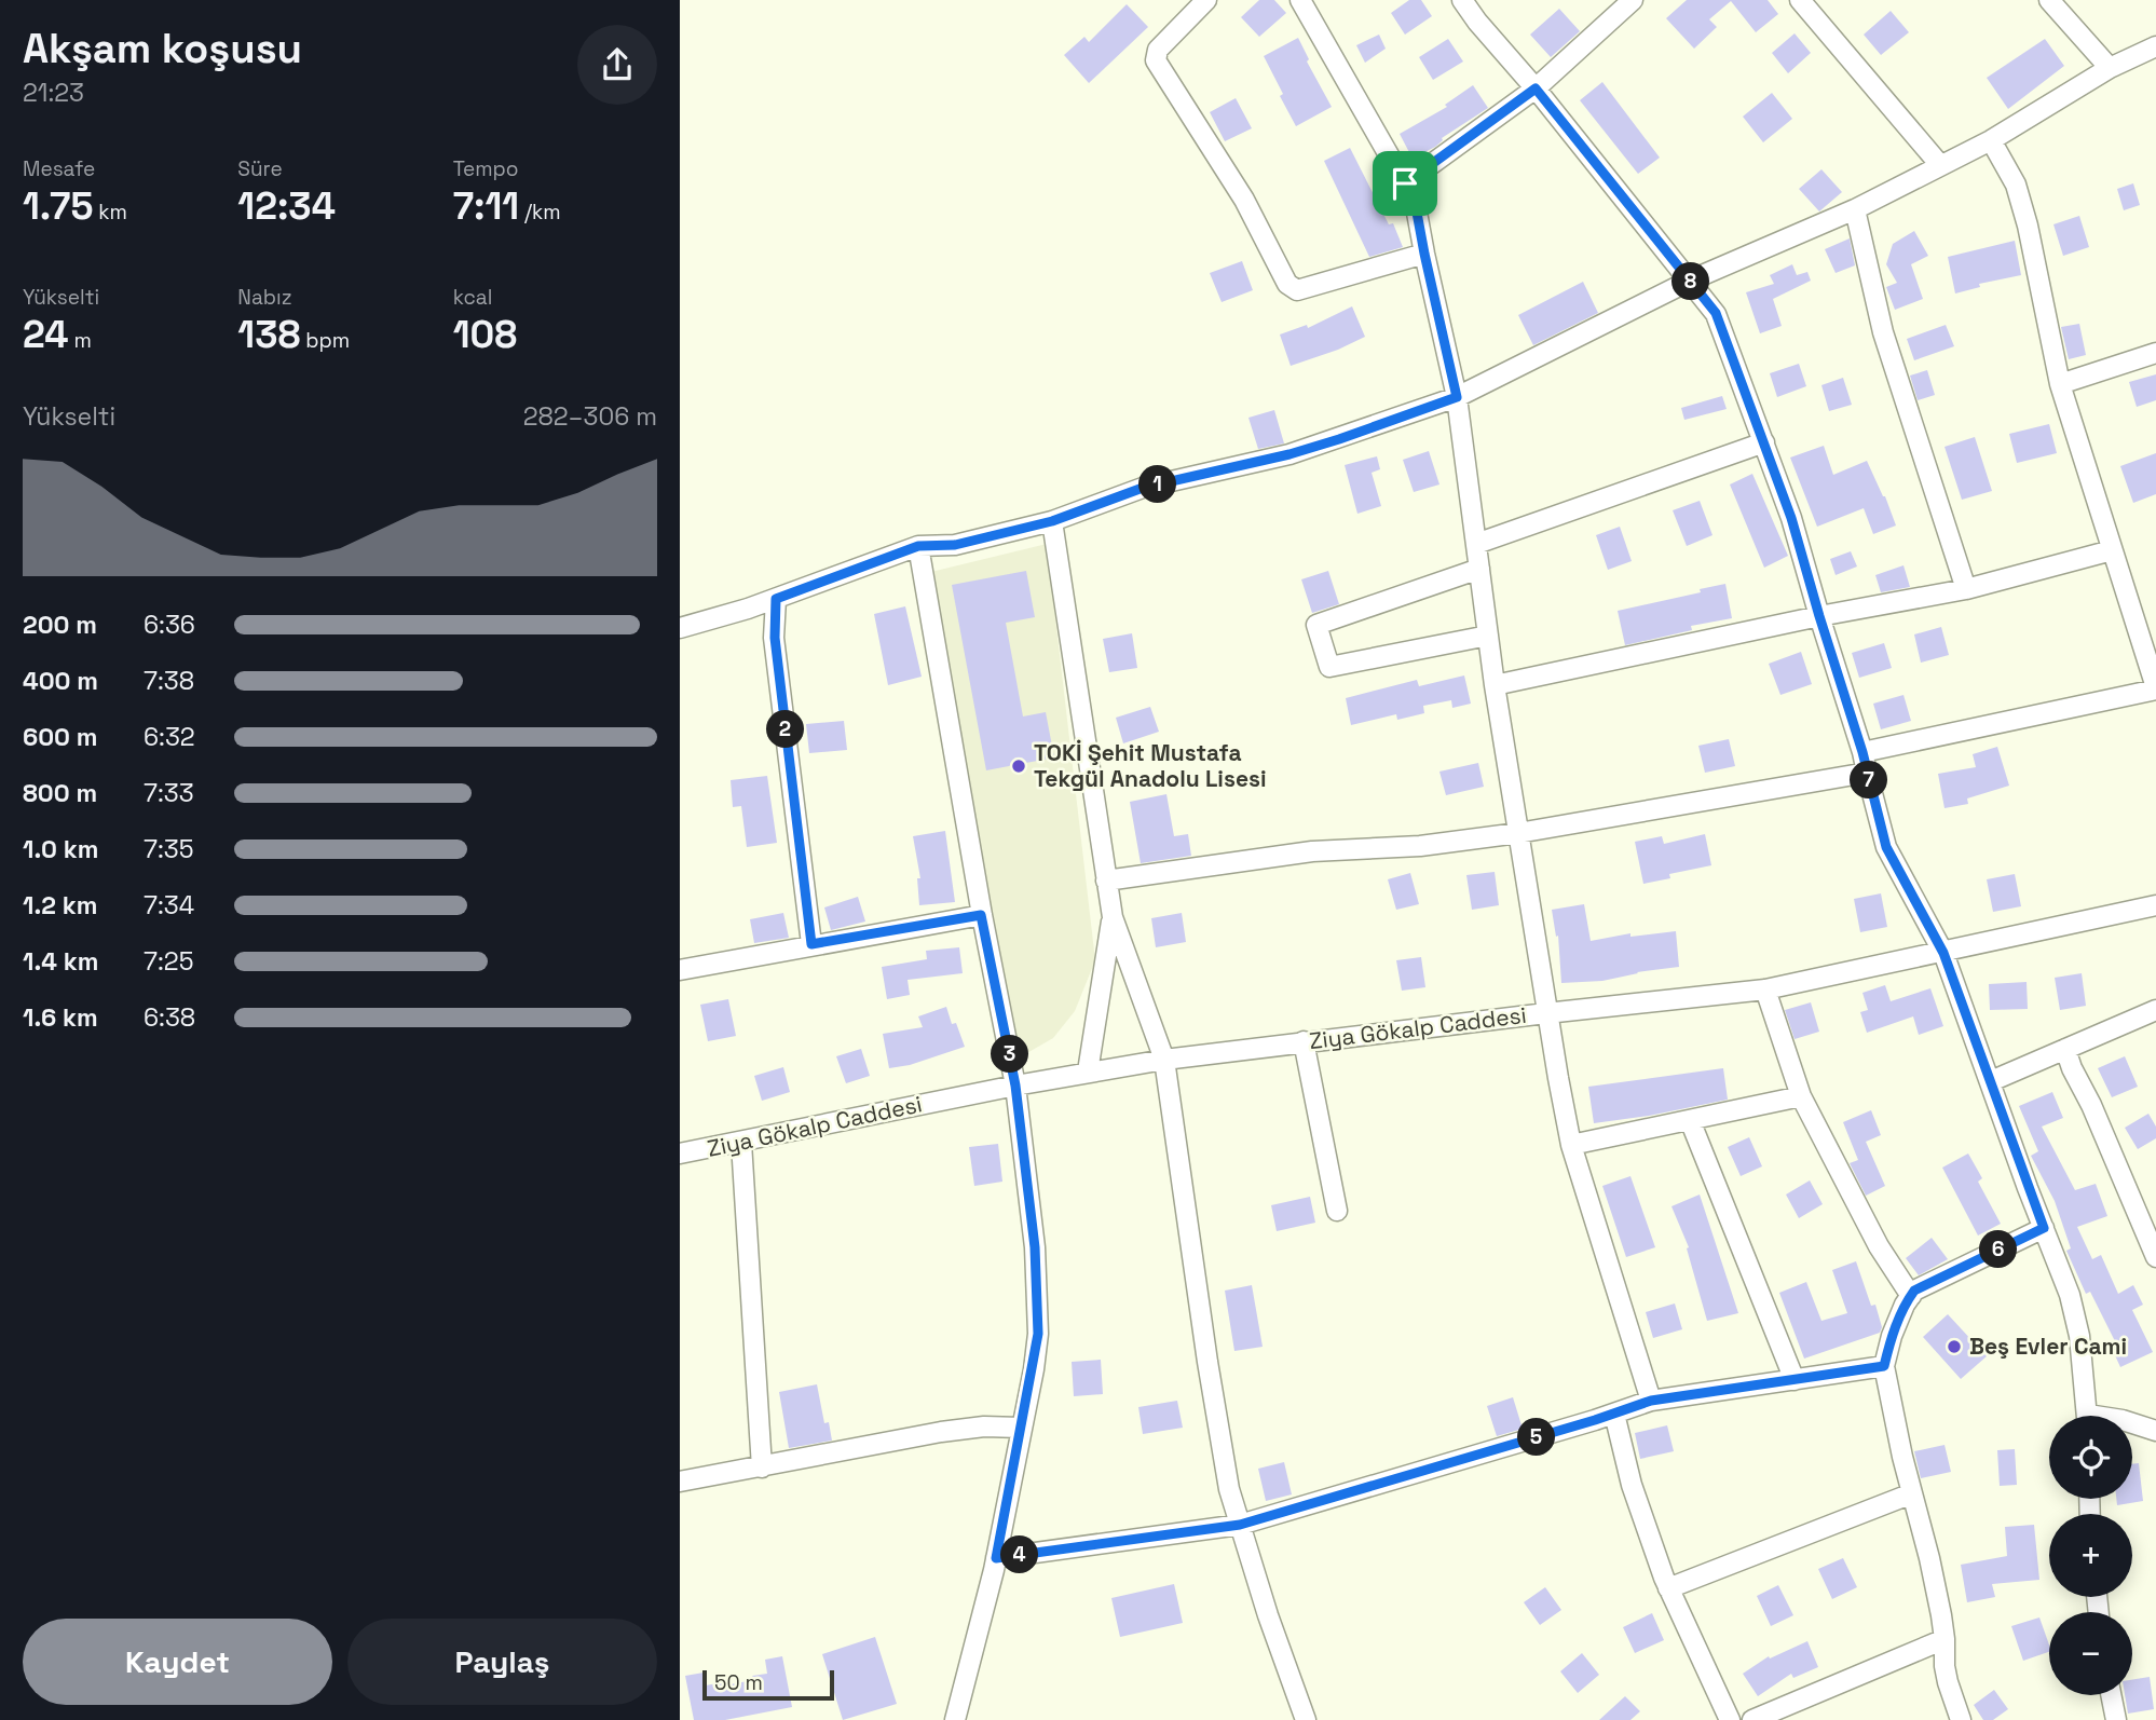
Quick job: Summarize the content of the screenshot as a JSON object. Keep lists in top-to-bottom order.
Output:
{
  "streets": {
    "street": ["Ziya Gökalp Caddesi"]
  },
  "places": ["TOKİ Şehit Mustafa Tekgül Anadolu Lisesi", "Beş Evler Cami"],
  "scale_bar": "50 m",
  "page": {
    "heading": ["Akşam koşusu", "21:23"],
    "stats": [
      ["Mesafe", "1.75 km"],
      ["Süre", "12:34"],
      ["Tempo", "7:11 /km"],
      ["Yükselti", "24 m"],
      ["Nabız", "138 bpm"],
      ["kcal", "108"]
    ],
    "pins": [
      "8",
      "1",
      "2",
      "7",
      "3",
      "6",
      "5",
      "4"
    ],
    "chart": ["Yükselti", "282–306 m"],
    "list": [
      {
        "name": "200 m",
        "note": "6:36"
      },
      {
        "name": "400 m",
        "note": "7:38"
      },
      {
        "name": "600 m",
        "note": "6:32"
      },
      {
        "name": "800 m",
        "note": "7:33"
      },
      {
        "name": "1.0 km",
        "note": "7:35"
      },
      {
        "name": "1.2 km",
        "note": "7:34"
      },
      {
        "name": "1.4 km",
        "note": "7:25"
      },
      {
        "name": "1.6 km",
        "note": "6:38"
      }
    ],
    "map_buttons": ["+", "−"],
    "buttons": ["Kaydet", "Paylaş"],
    "scale": "50 m"
  }
}
